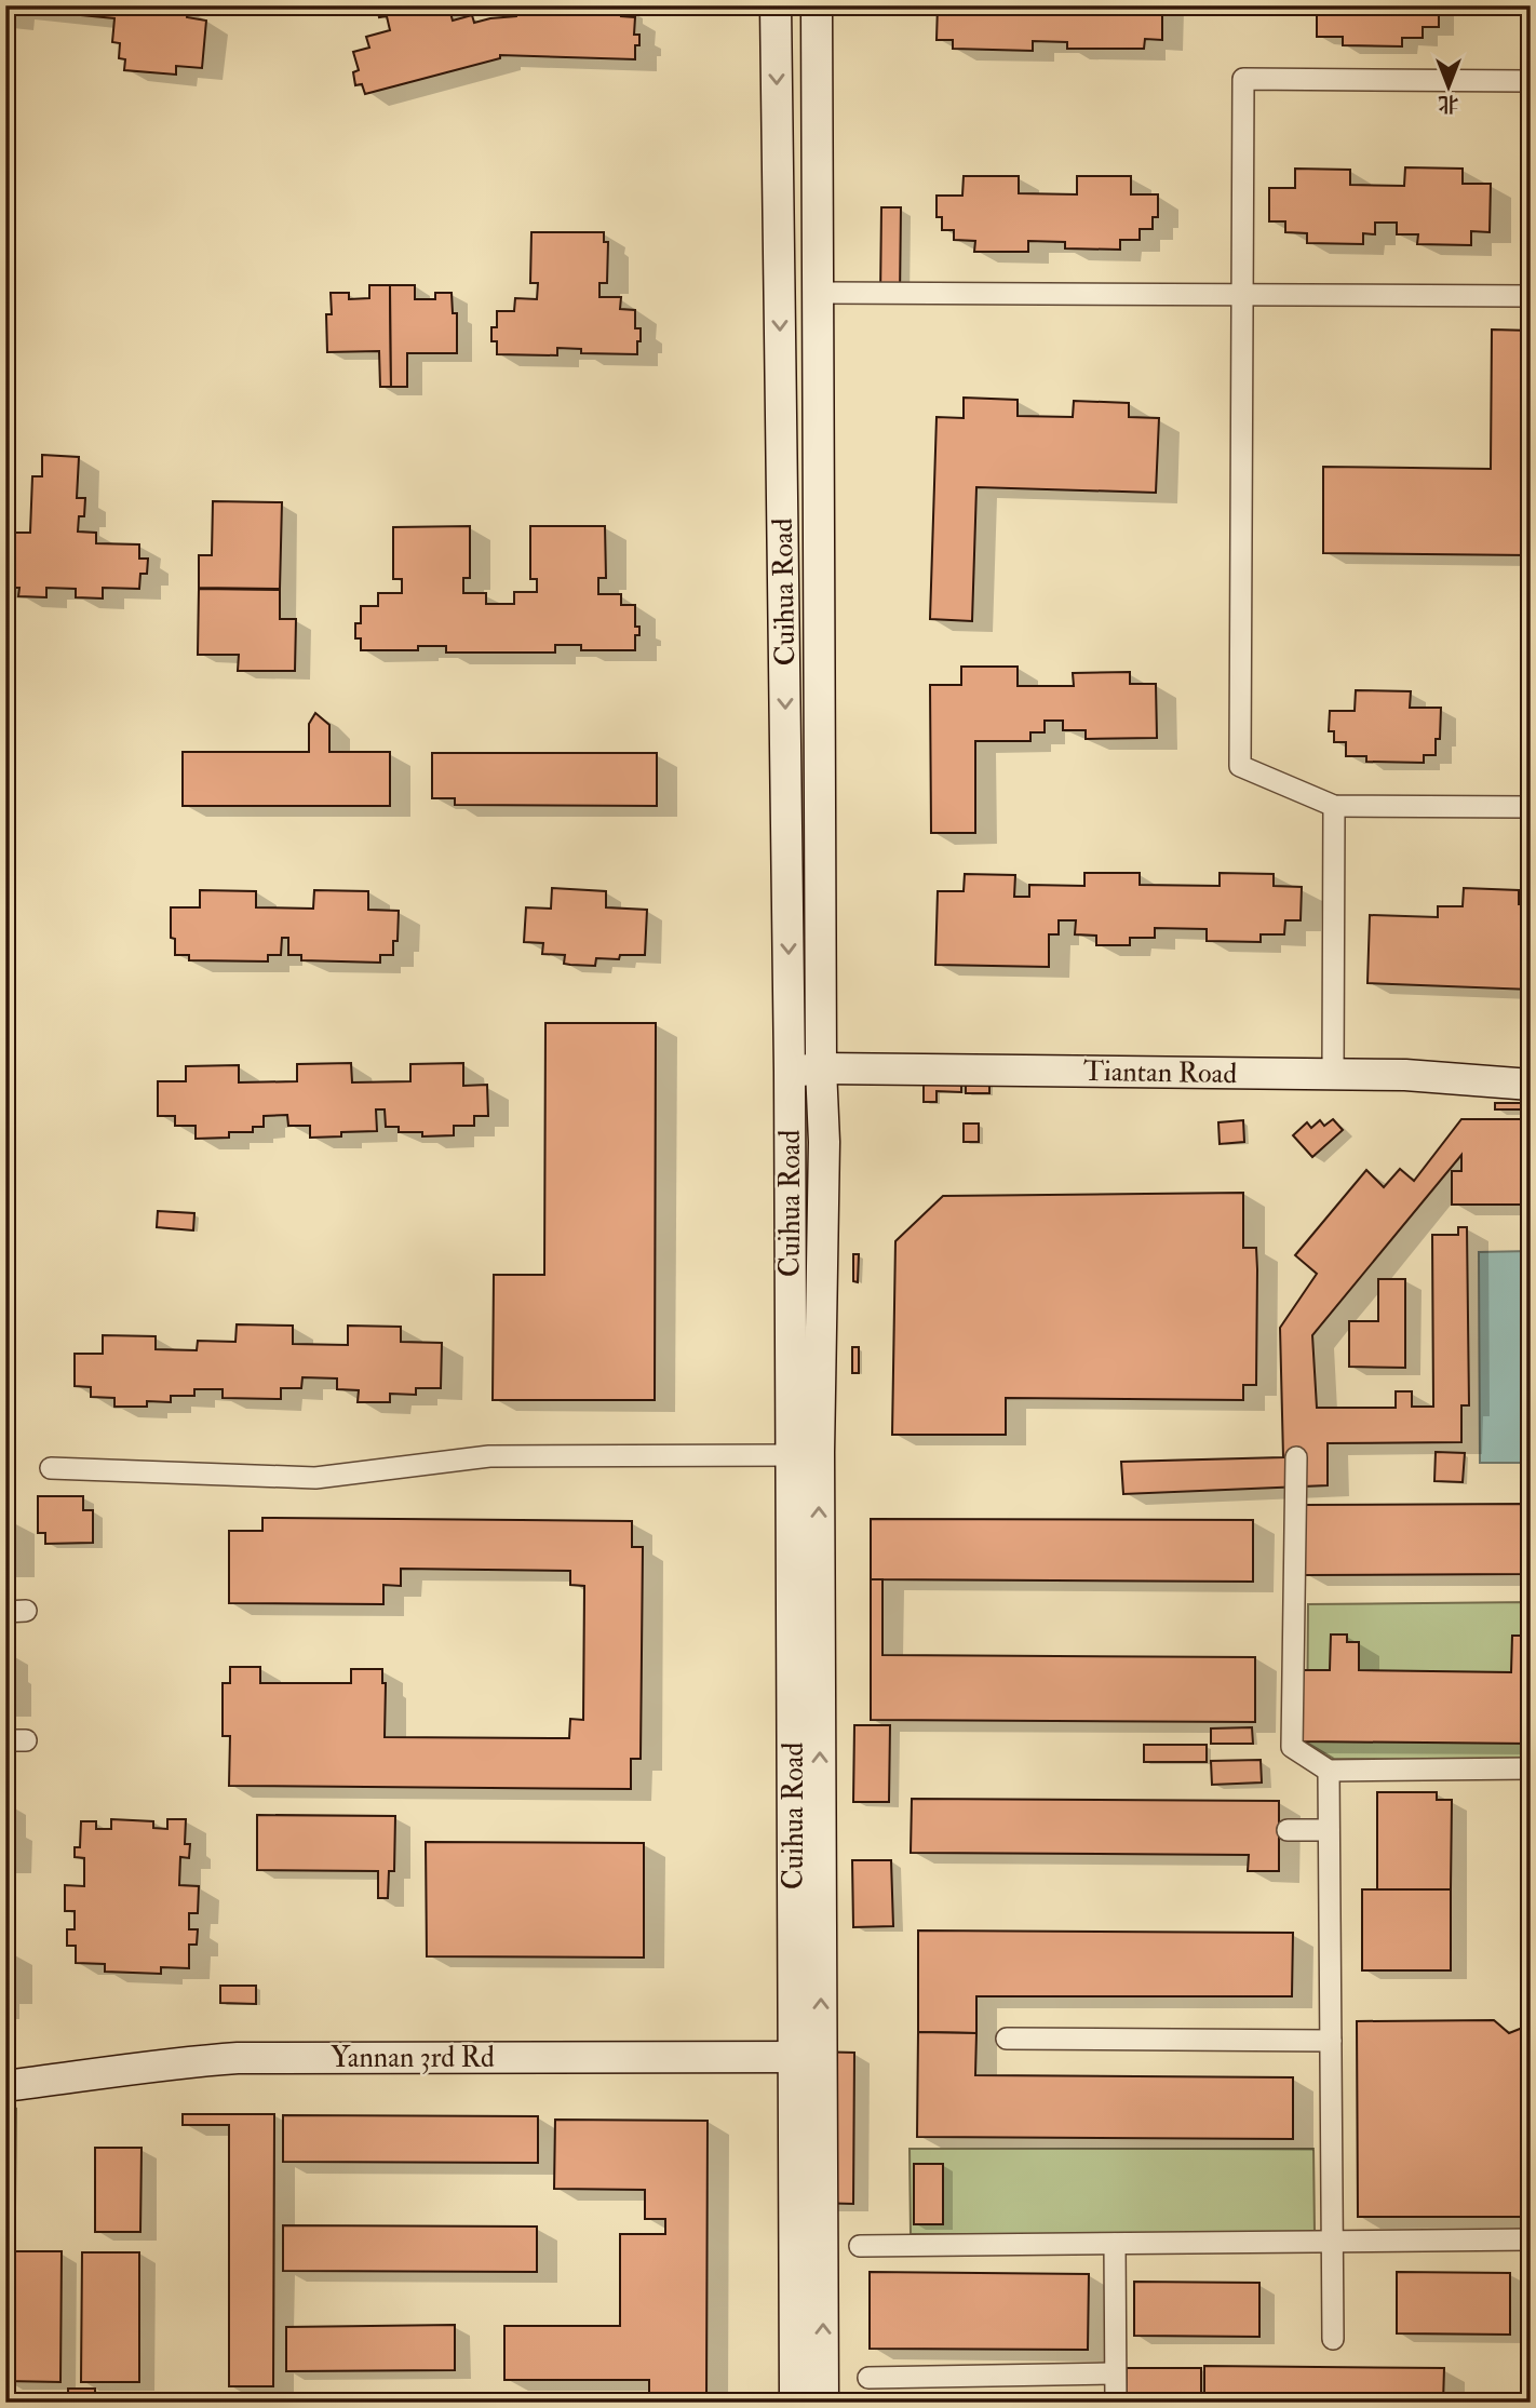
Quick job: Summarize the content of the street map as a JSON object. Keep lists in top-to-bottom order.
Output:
{
  "streets": {
    "main road": ["Cuihua Road", "Tiantan Road", "Yannan 3rd Rd"]
  },
  "crossings": [
    ["Cuihua Road", "Tiantan Road"],
    ["Cuihua Road", "Yannan 3rd Rd"]
  ],
  "north": "bottom"
}
